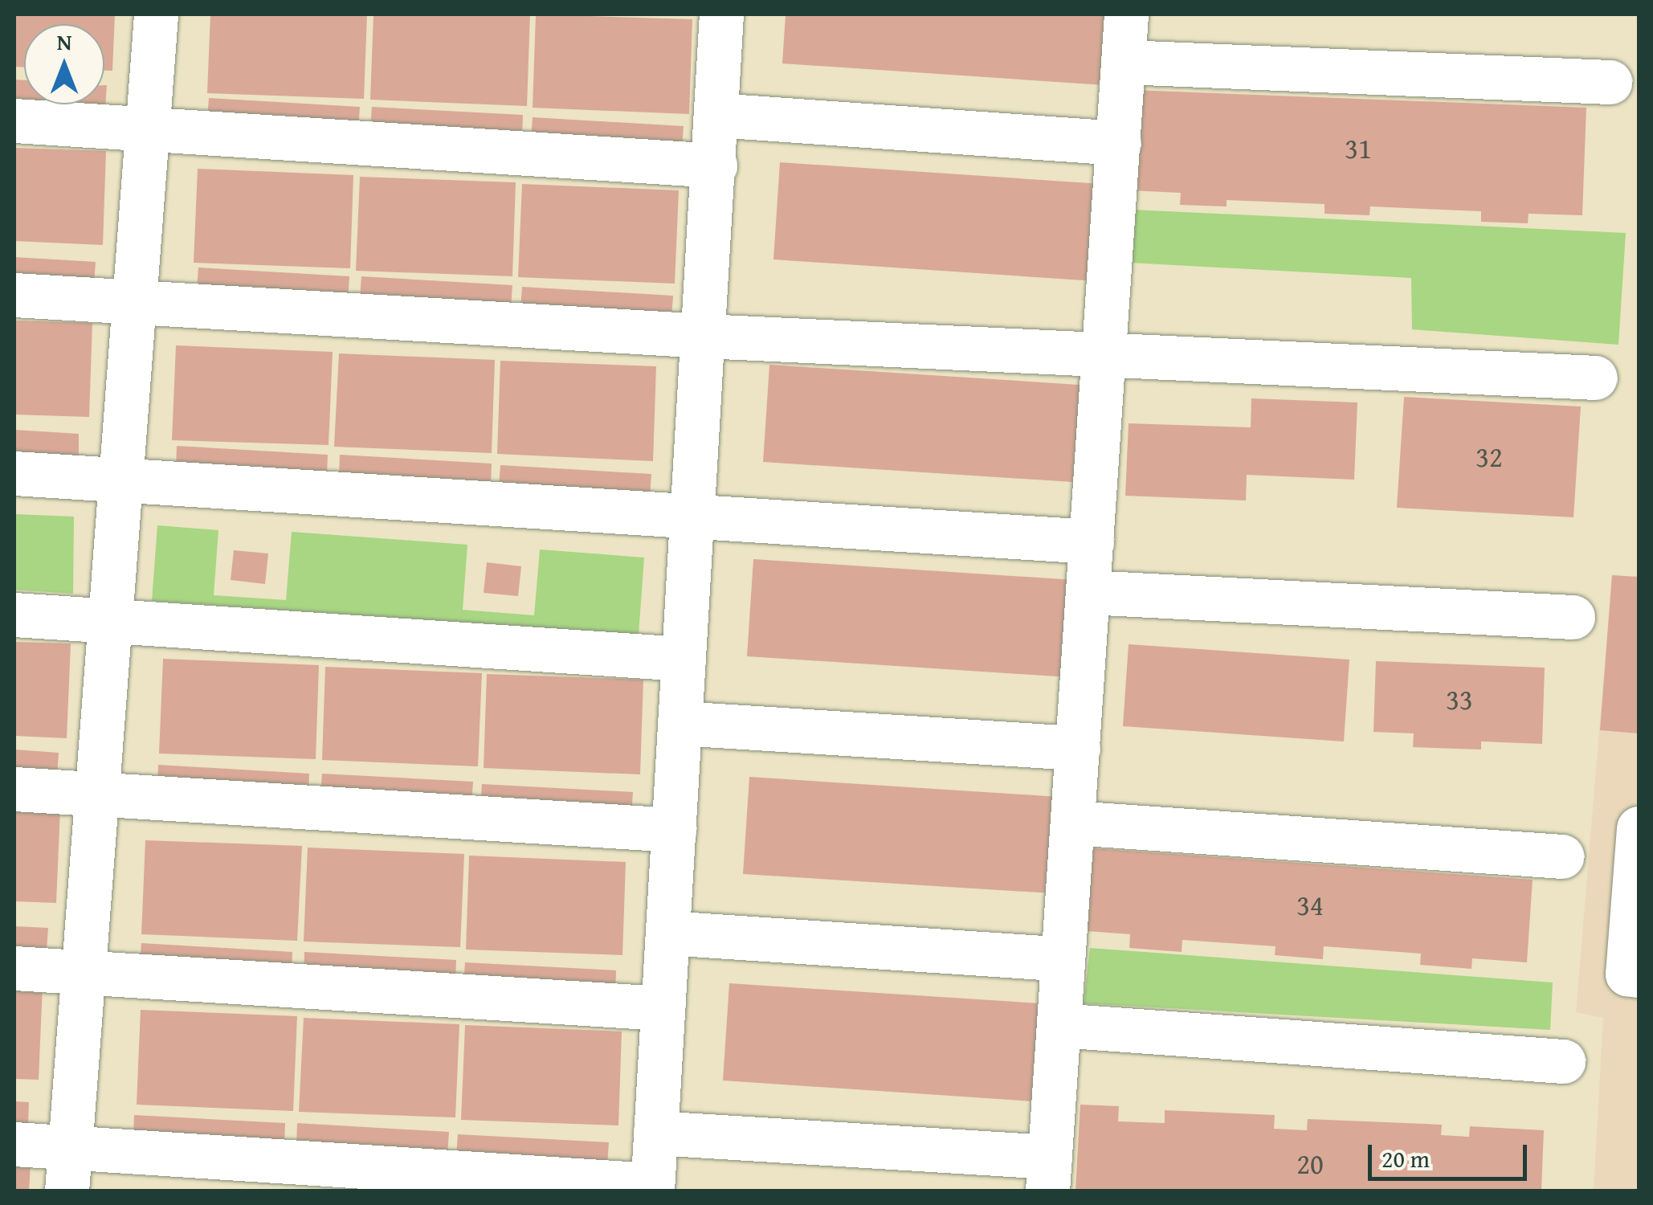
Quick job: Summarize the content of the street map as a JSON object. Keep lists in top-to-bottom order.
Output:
{
  "house_numbers": [
    "31",
    "32",
    "33",
    "34",
    "20"
  ],
  "scale_bar": "20 m",
  "north": "top"
}
